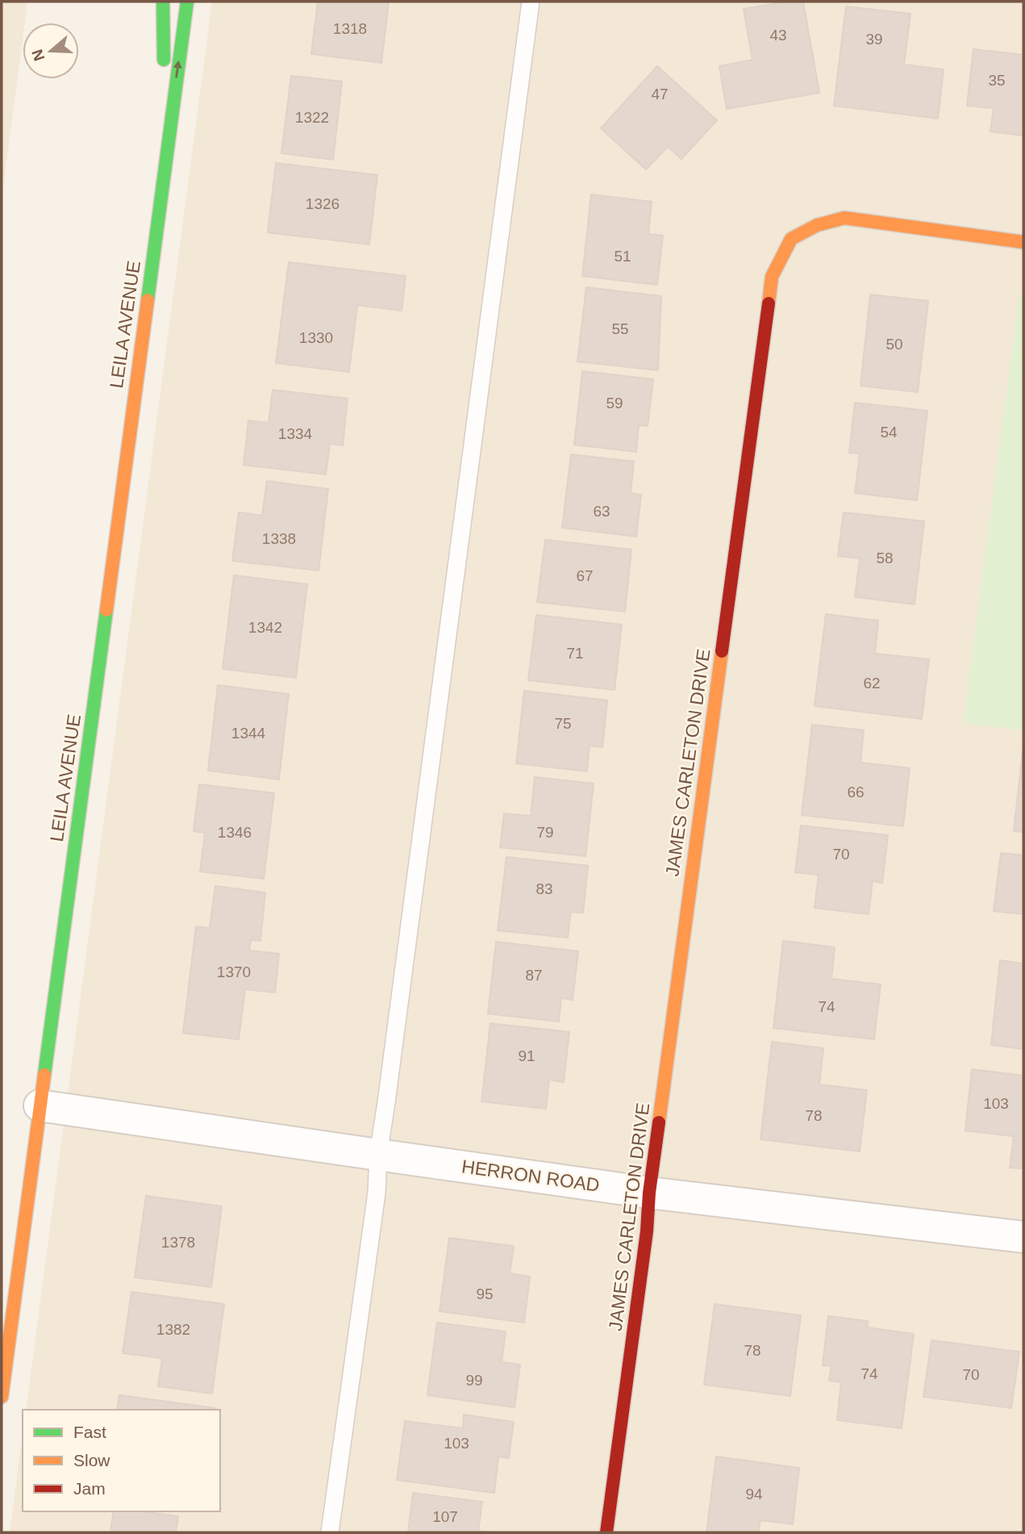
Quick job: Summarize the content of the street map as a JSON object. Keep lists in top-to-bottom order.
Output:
{
  "streets": {
    "street": ["LEILA AVENUE", "JAMES CARLETON DRIVE", "HERRON ROAD"]
  },
  "crossings": [
    ["LEILA AVENUE", "HERRON ROAD"],
    ["JAMES CARLETON DRIVE", "HERRON ROAD"]
  ],
  "house_numbers": [
    "1318",
    "43",
    "39",
    "35",
    "47",
    "1322",
    "1326",
    "51",
    "55",
    "1330",
    "50",
    "59",
    "54",
    "1334",
    "63",
    "1338",
    "58",
    "67",
    "1342",
    "71",
    "62",
    "75",
    "1344",
    "66",
    "1346",
    "79",
    "70",
    "83",
    "1370",
    "87",
    "74",
    "91",
    "103",
    "78",
    "1378",
    "95",
    "1382",
    "78",
    "74",
    "70",
    "99",
    "103",
    "94",
    "107"
  ],
  "legend": ["Fast", "Slow", "Jam"],
  "north": "left"
}
